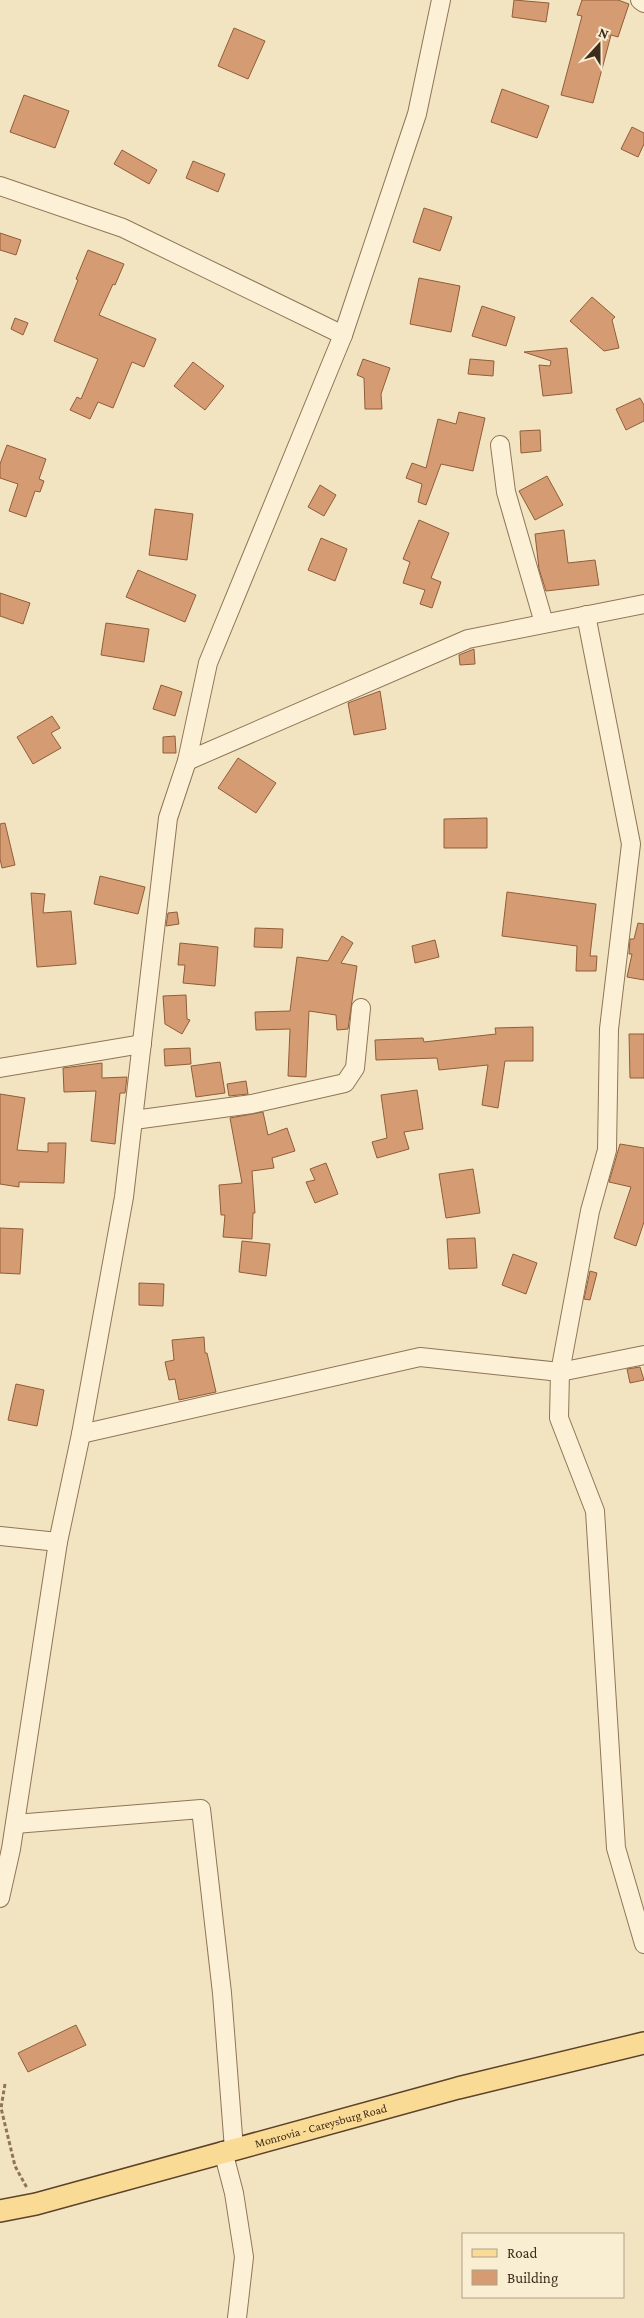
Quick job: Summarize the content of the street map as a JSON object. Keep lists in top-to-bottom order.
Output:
{
  "streets": {
    "main road": ["Monrovia - Careysburg Road"]
  },
  "legend": ["Road", "Building"],
  "north": "top"
}
